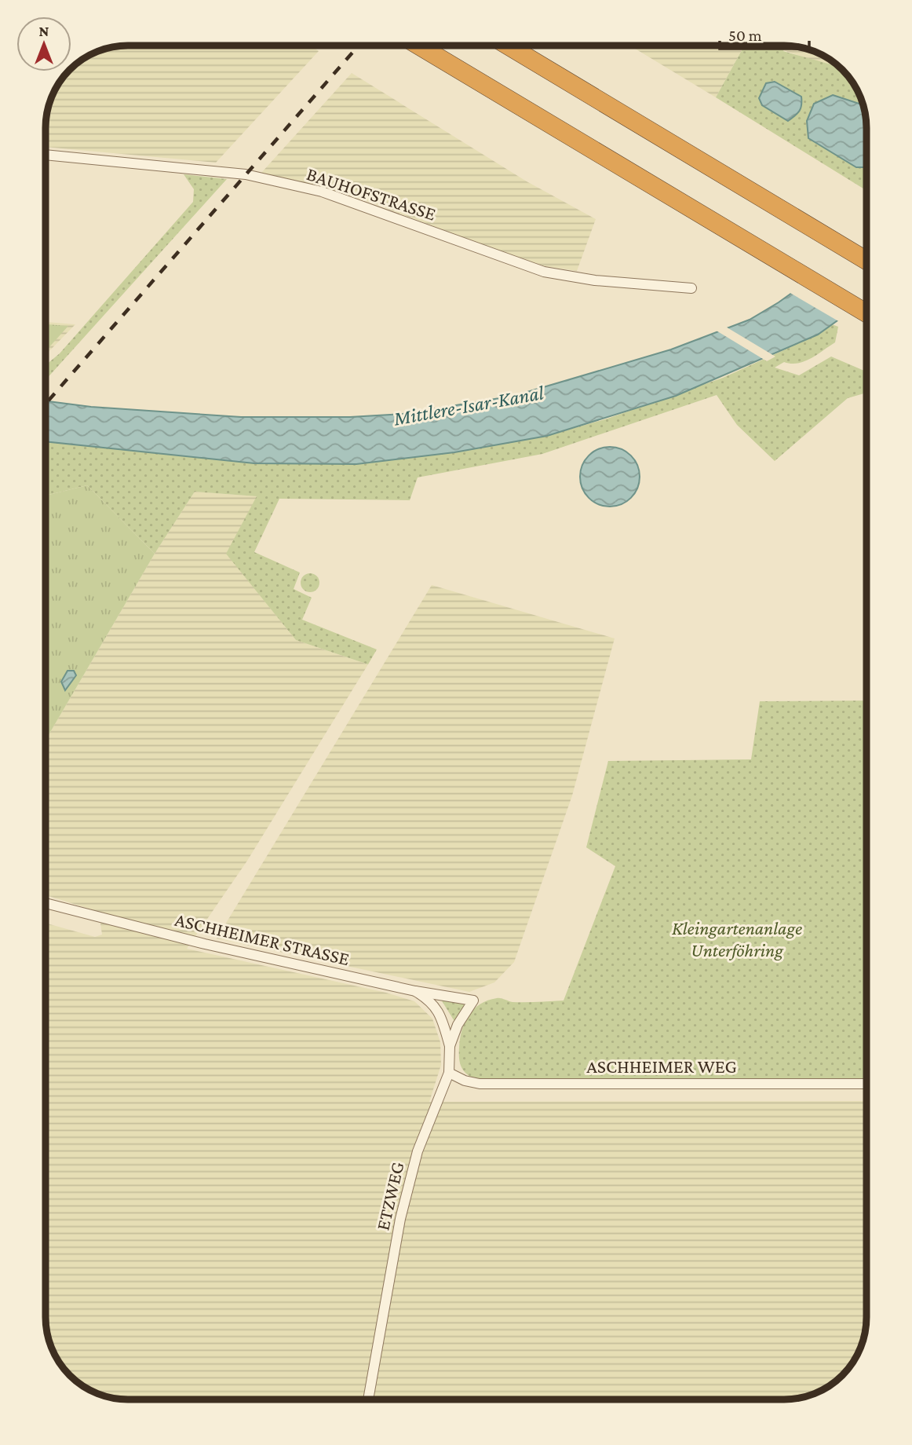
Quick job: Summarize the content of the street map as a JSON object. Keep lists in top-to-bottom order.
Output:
{
  "streets": {
    "street": [
      "BAUHOFSTRASSE",
      "ASCHHEIMER STRASSE",
      "ASCHHEIMER WEG",
      "ETZWEG"
    ]
  },
  "crossings": [
    ["ASCHHEIMER STRASSE", "ETZWEG"],
    ["ASCHHEIMER WEG", "ETZWEG"]
  ],
  "water": ["Mittlere-Isar-Kanal"],
  "parks": ["Kleingartenanlage Unterföhring"],
  "scale_bar": "50 m",
  "north": "top"
}
